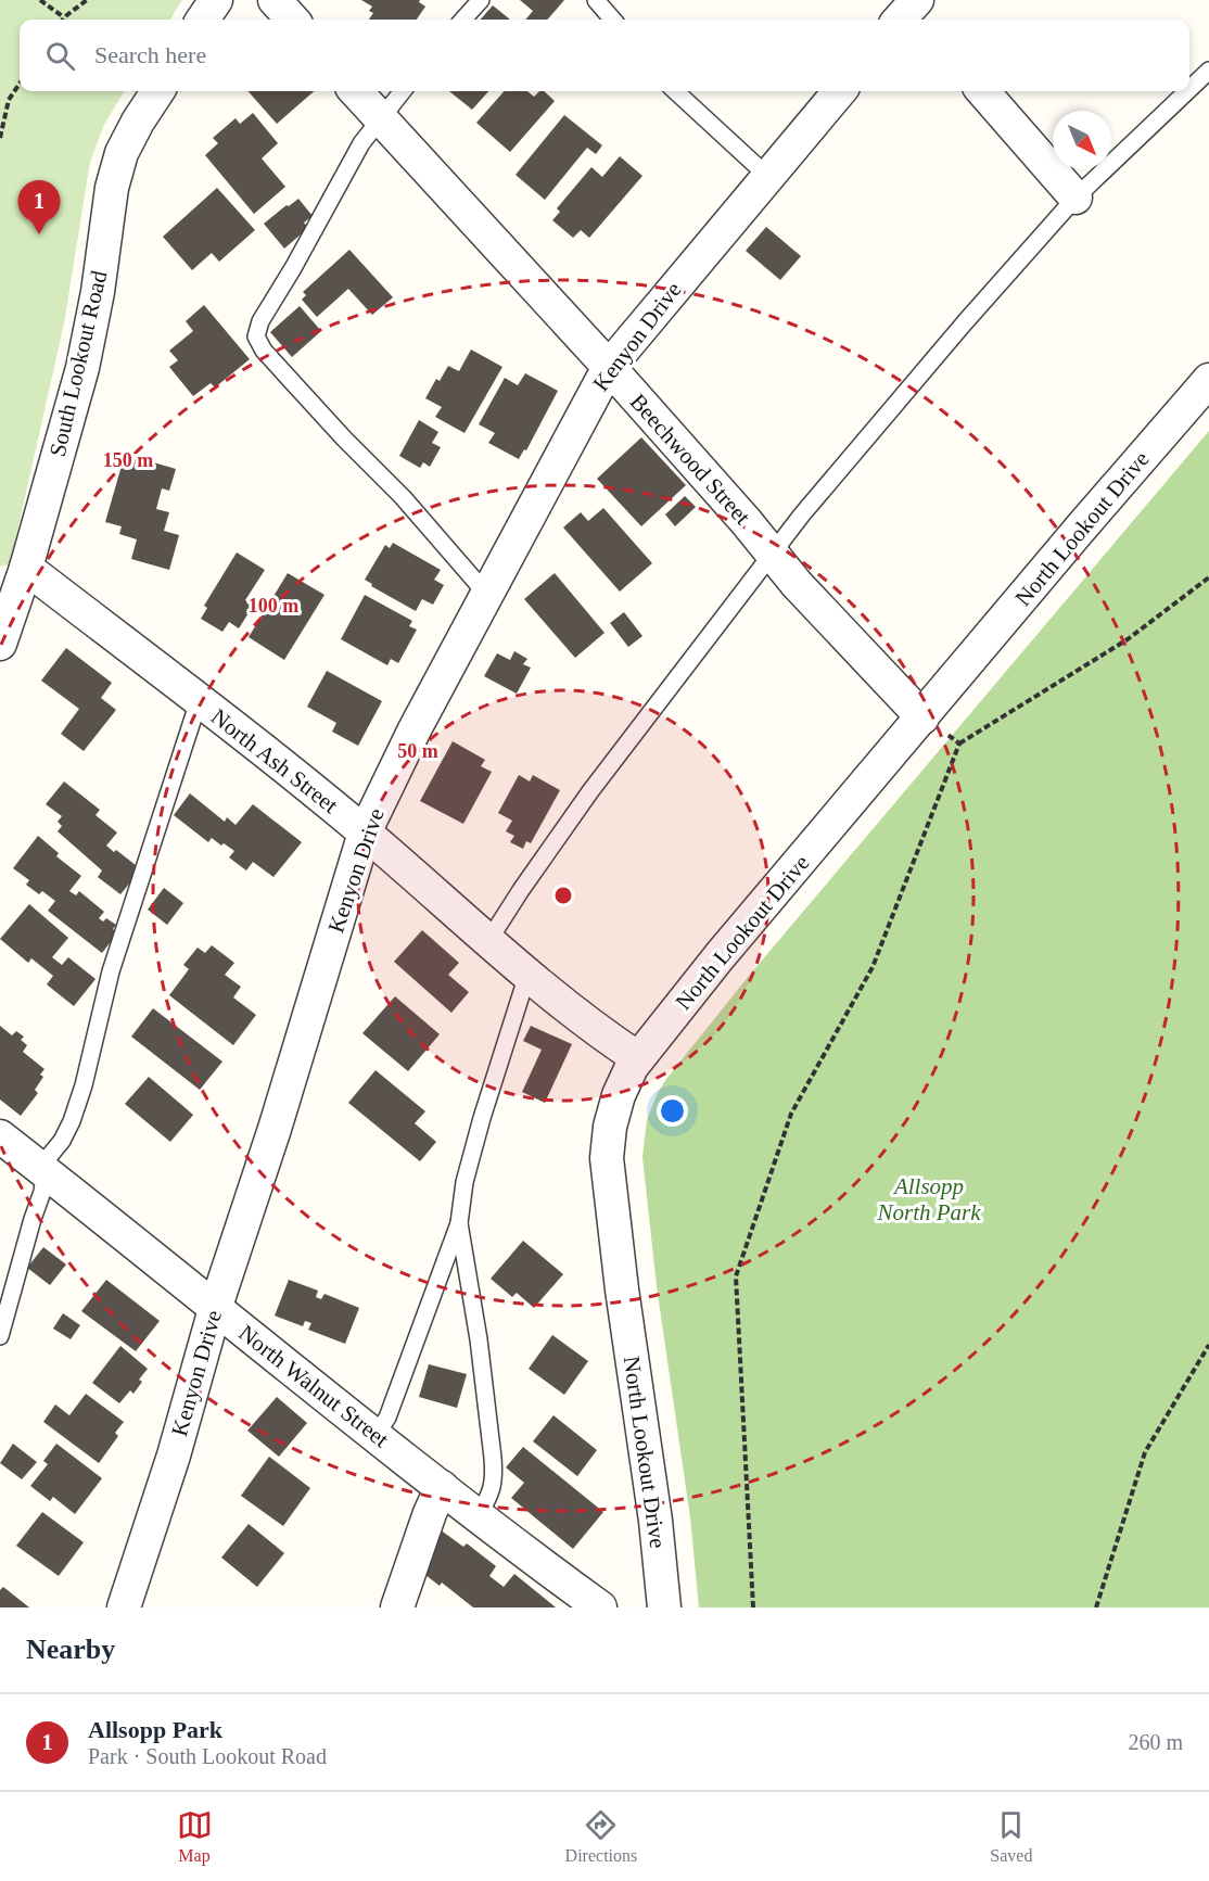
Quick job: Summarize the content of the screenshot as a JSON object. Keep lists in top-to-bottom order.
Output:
{
  "streets": {
    "street": [
      "Kenyon Drive",
      "South Lookout Road",
      "Beechwood Street",
      "North Lookout Drive",
      "North Ash Street",
      "North Walnut Street"
    ]
  },
  "crossings": [
    ["Kenyon Drive", "Beechwood Street"],
    ["Kenyon Drive", "North Ash Street"],
    ["Kenyon Drive", "North Walnut Street"],
    ["South Lookout Road", "North Ash Street"],
    ["Beechwood Street", "North Lookout Drive"],
    ["North Lookout Drive", "North Ash Street"]
  ],
  "parks": ["Allsopp North Park"],
  "north": "bottom right",
  "page": {
    "search": "Search here",
    "pins": "1",
    "heading": "Nearby",
    "list": [
      {
        "mark": "1",
        "name": "Allsopp Park",
        "note": "Park · South Lookout Road",
        "value": "260 m"
      }
    ],
    "nav": ["Map", "Directions", "Saved"]
  },
  "rings": ["150 m", "100 m", "50 m"]
}
